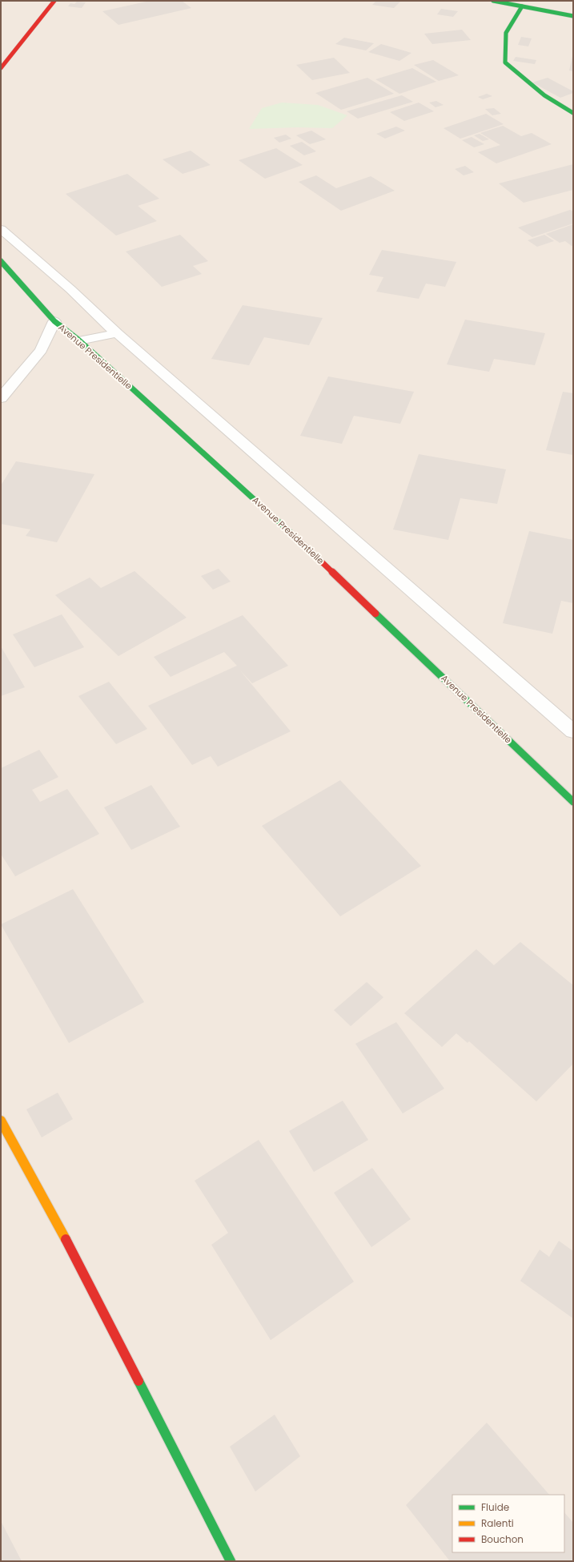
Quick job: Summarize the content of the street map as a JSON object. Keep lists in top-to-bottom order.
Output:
{
  "streets": {
    "street": ["Avenue Presidentielle"]
  },
  "legend": ["Fluide", "Ralenti", "Bouchon"]
}
